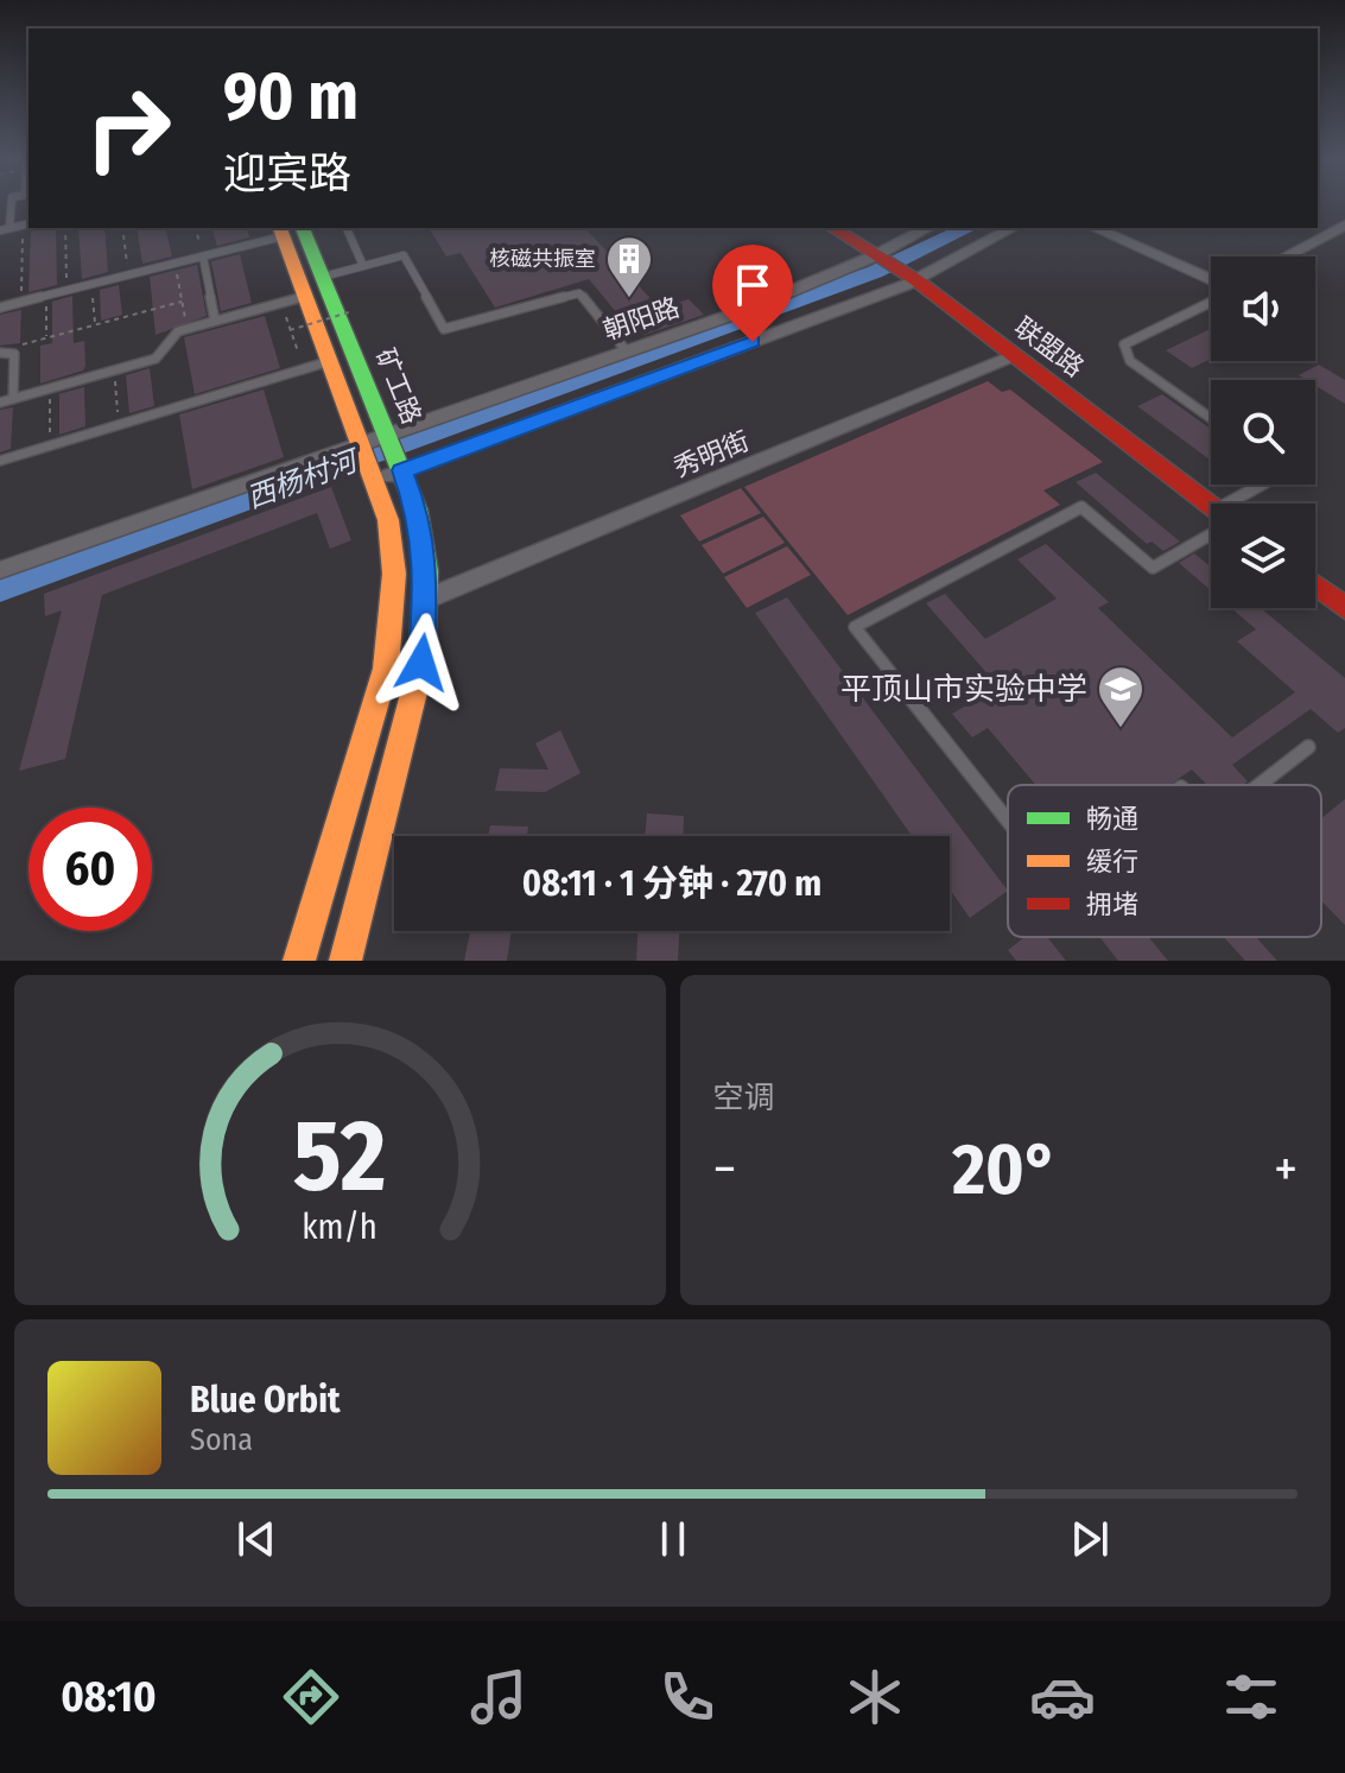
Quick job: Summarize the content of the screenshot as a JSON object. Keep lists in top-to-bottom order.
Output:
{
  "streets": {
    "main road": ["联盟路", "矿工路"],
    "street": ["朝阳路", "秀明街"]
  },
  "crossings": [
    ["朝阳路", "联盟路"],
    ["朝阳路", "矿工路"],
    ["联盟路", "秀明街"],
    ["矿工路", "秀明街"]
  ],
  "water": ["西杨村河"],
  "places": {
    "building": ["核磁共振室"],
    "school or university": ["平顶山市实验中学"]
  },
  "legend": ["畅通", "缓行", "拥堵"],
  "page": {
    "turn": ["90 m", "迎宾路"],
    "limit": "60",
    "trip": "08:11 · 1 分钟 · 270 m",
    "tile": "空调",
    "heat": ["−", "20°", "+"],
    "song": ["Blue Orbit", "Sona"],
    "tabs": "08:10",
    "gauge": ["52", "km/h"]
  }
}
